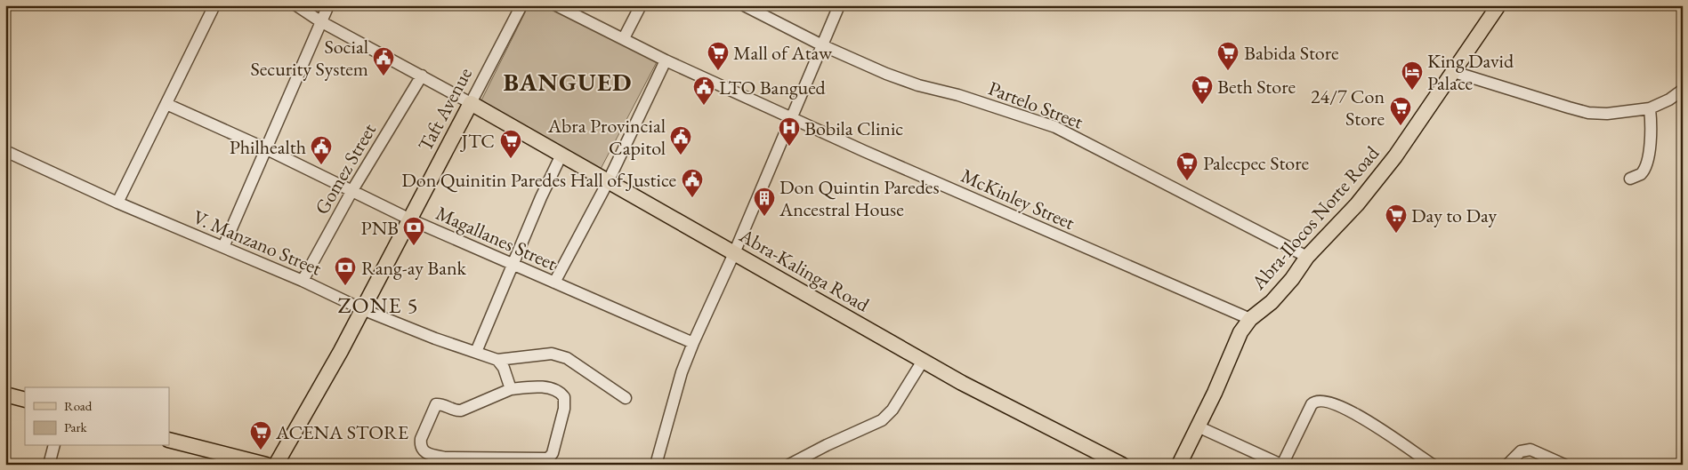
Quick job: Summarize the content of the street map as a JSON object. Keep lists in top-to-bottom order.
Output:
{
  "streets": {
    "main road": ["Taft Avenue", "Abra-Ilocos Norte Road", "Abra-Kalinga Road"],
    "street": [
      "Partelo Street",
      "Gomez Street",
      "McKinley Street",
      "Magallanes Street",
      "V. Manzano Street"
    ]
  },
  "crossings": [
    ["Partelo Street", "Abra-Ilocos Norte Road"],
    ["Taft Avenue", "Magallanes Street"],
    ["Taft Avenue", "V. Manzano Street"],
    ["Taft Avenue", "Abra-Kalinga Road"],
    ["Gomez Street", "Magallanes Street"],
    ["Gomez Street", "V. Manzano Street"],
    ["McKinley Street", "Abra-Ilocos Norte Road"]
  ],
  "districts": ["BANGUED", "ZONE 5"],
  "places": {
    "supermarket": [
      "Mall of Ataw",
      "Babida Store",
      "Beth Store",
      "24/7 Con Store",
      "JTC",
      "Palecpec Store",
      "Day to Day",
      "ACENA STORE"
    ],
    "public building": [
      "Social Security System",
      "LTO Bangued",
      "Abra Provincial Capitol",
      "Philhealth",
      "Don Quinitin Paredes Hall of Justice"
    ],
    "hotel": ["King David Palace"],
    "hospital": ["Bobila Clinic"],
    "building": ["Don Quintin Paredes Ancestral House"],
    "bank": ["PNB", "Rang-ay Bank"]
  },
  "legend": ["Road", "Park"]
}
